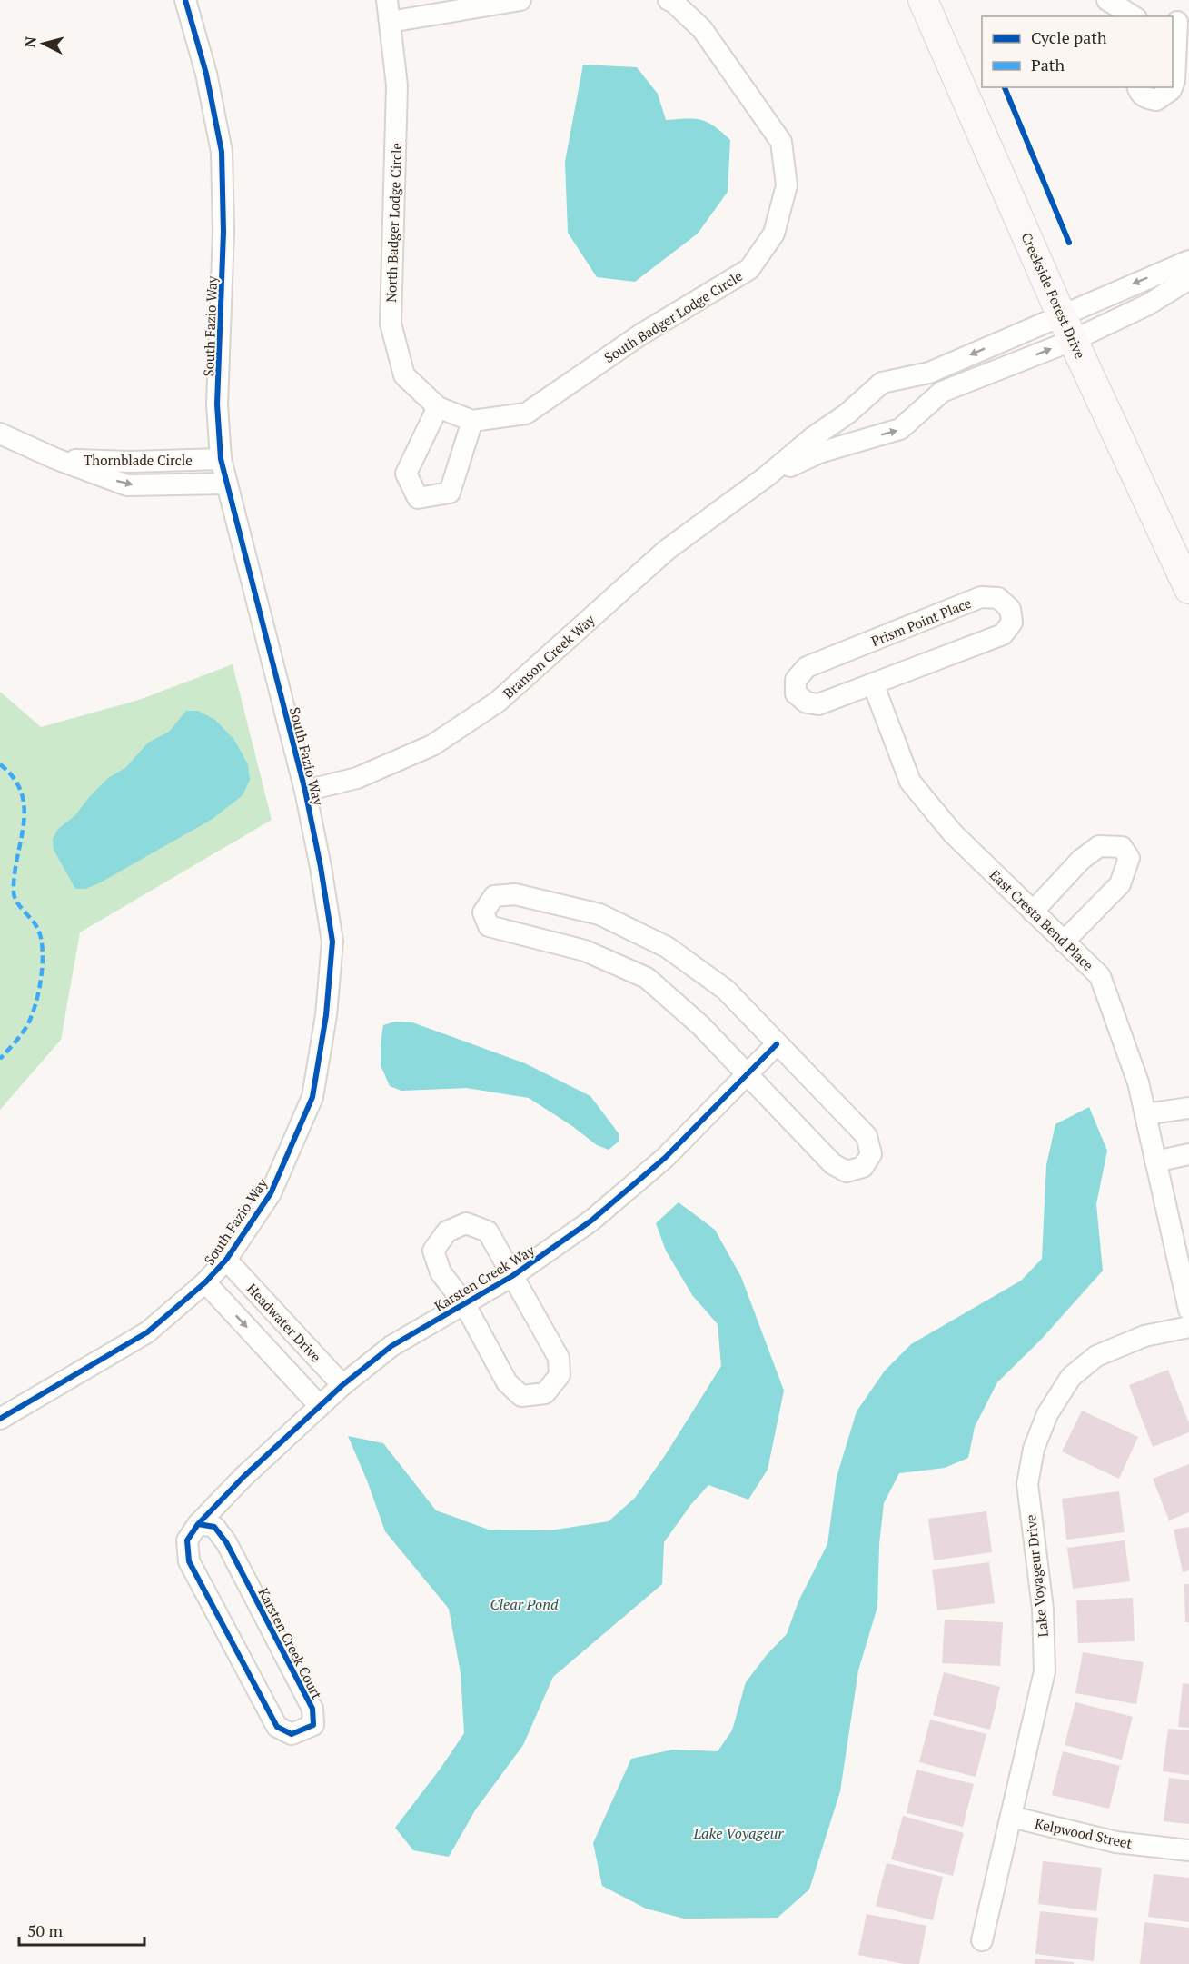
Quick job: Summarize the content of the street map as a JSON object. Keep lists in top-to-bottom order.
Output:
{
  "streets": {
    "main road": ["Creekside Forest Drive"],
    "street": [
      "North Badger Lodge Circle",
      "South Badger Lodge Circle",
      "South Fazio Way",
      "Thornblade Circle",
      "Prism Point Place",
      "Branson Creek Way",
      "East Cresta Bend Place",
      "Karsten Creek Way",
      "Headwater Drive",
      "Lake Voyageur Drive",
      "Karsten Creek Court",
      "Kelpwood Street"
    ]
  },
  "crossings": [
    ["North Badger Lodge Circle", "South Badger Lodge Circle"],
    ["Creekside Forest Drive", "Branson Creek Way"],
    ["South Fazio Way", "Thornblade Circle"],
    ["South Fazio Way", "Branson Creek Way"],
    ["South Fazio Way", "Headwater Drive"],
    ["Prism Point Place", "East Cresta Bend Place"],
    ["Karsten Creek Way", "Headwater Drive"],
    ["Karsten Creek Way", "Karsten Creek Court"],
    ["Lake Voyageur Drive", "Kelpwood Street"]
  ],
  "water": ["Clear Pond", "Lake Voyageur"],
  "legend": ["Cycle path", "Path"],
  "scale_bar": "50 m",
  "north": "left"
}
